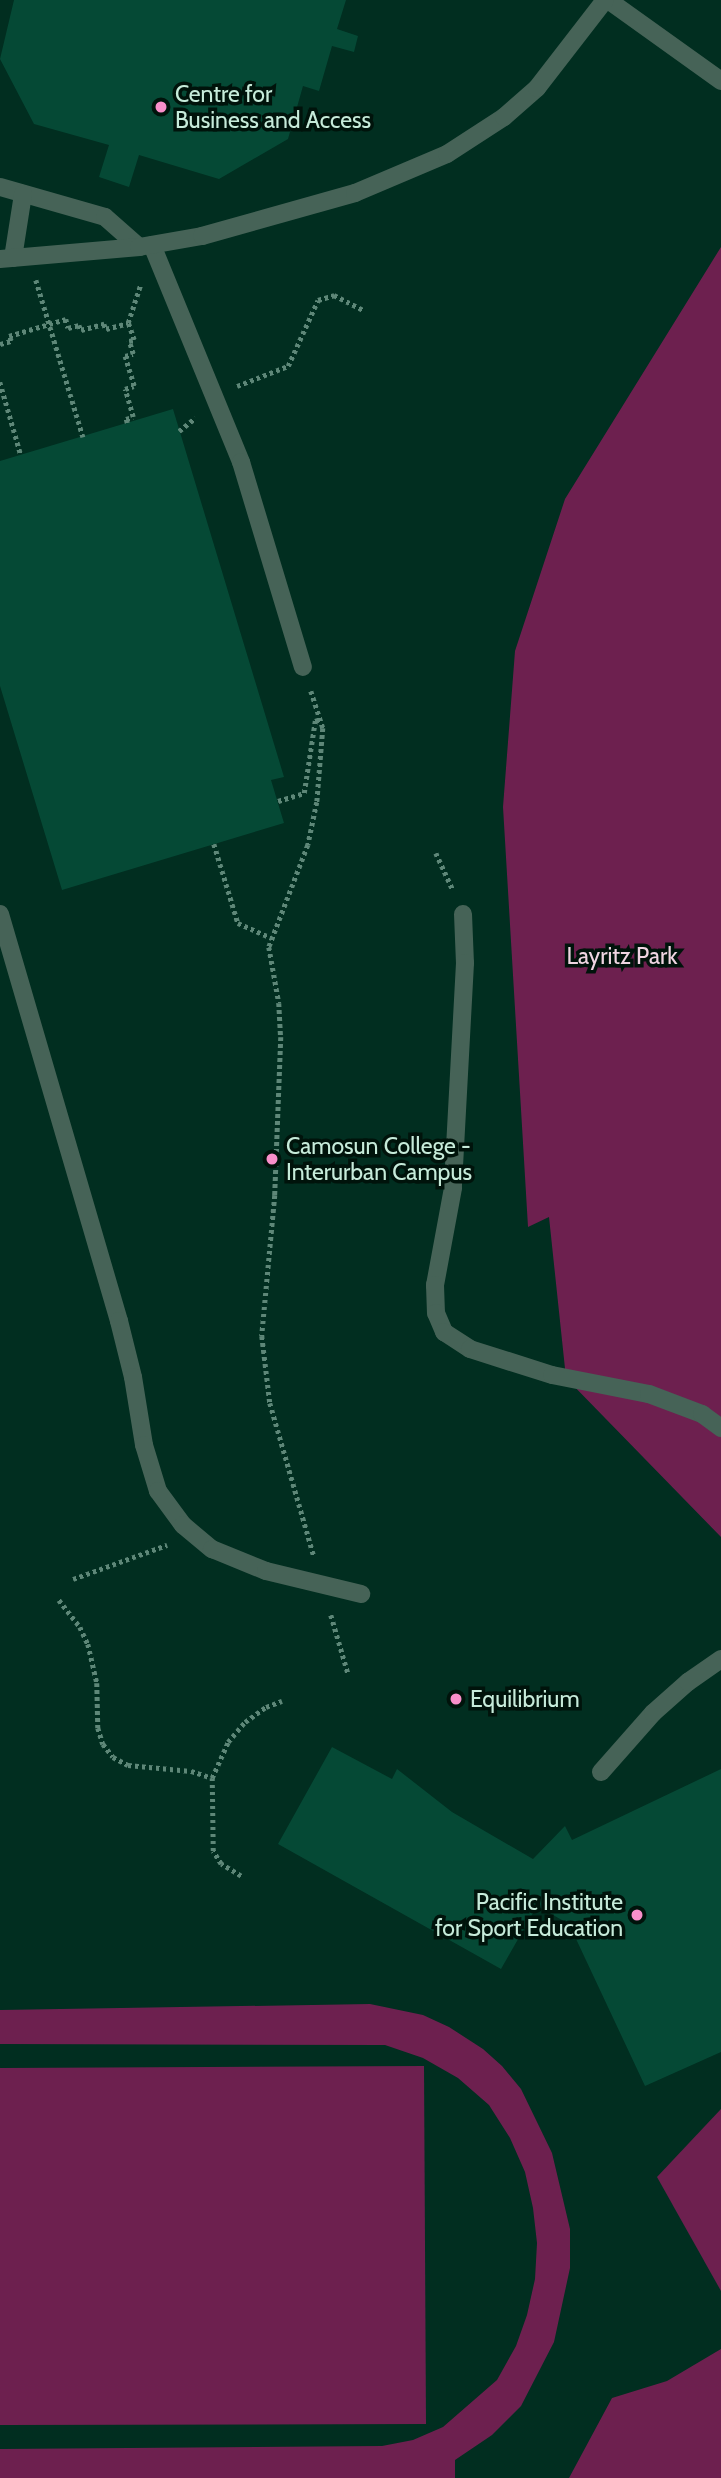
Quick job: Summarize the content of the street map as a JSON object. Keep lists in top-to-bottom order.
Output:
{
  "parks": ["Layritz Park"],
  "places": [
    "Centre for Business and Access",
    "Camosun College - Interurban Campus",
    "Equilibrium",
    "Pacific Institute for Sport Education"
  ]
}
